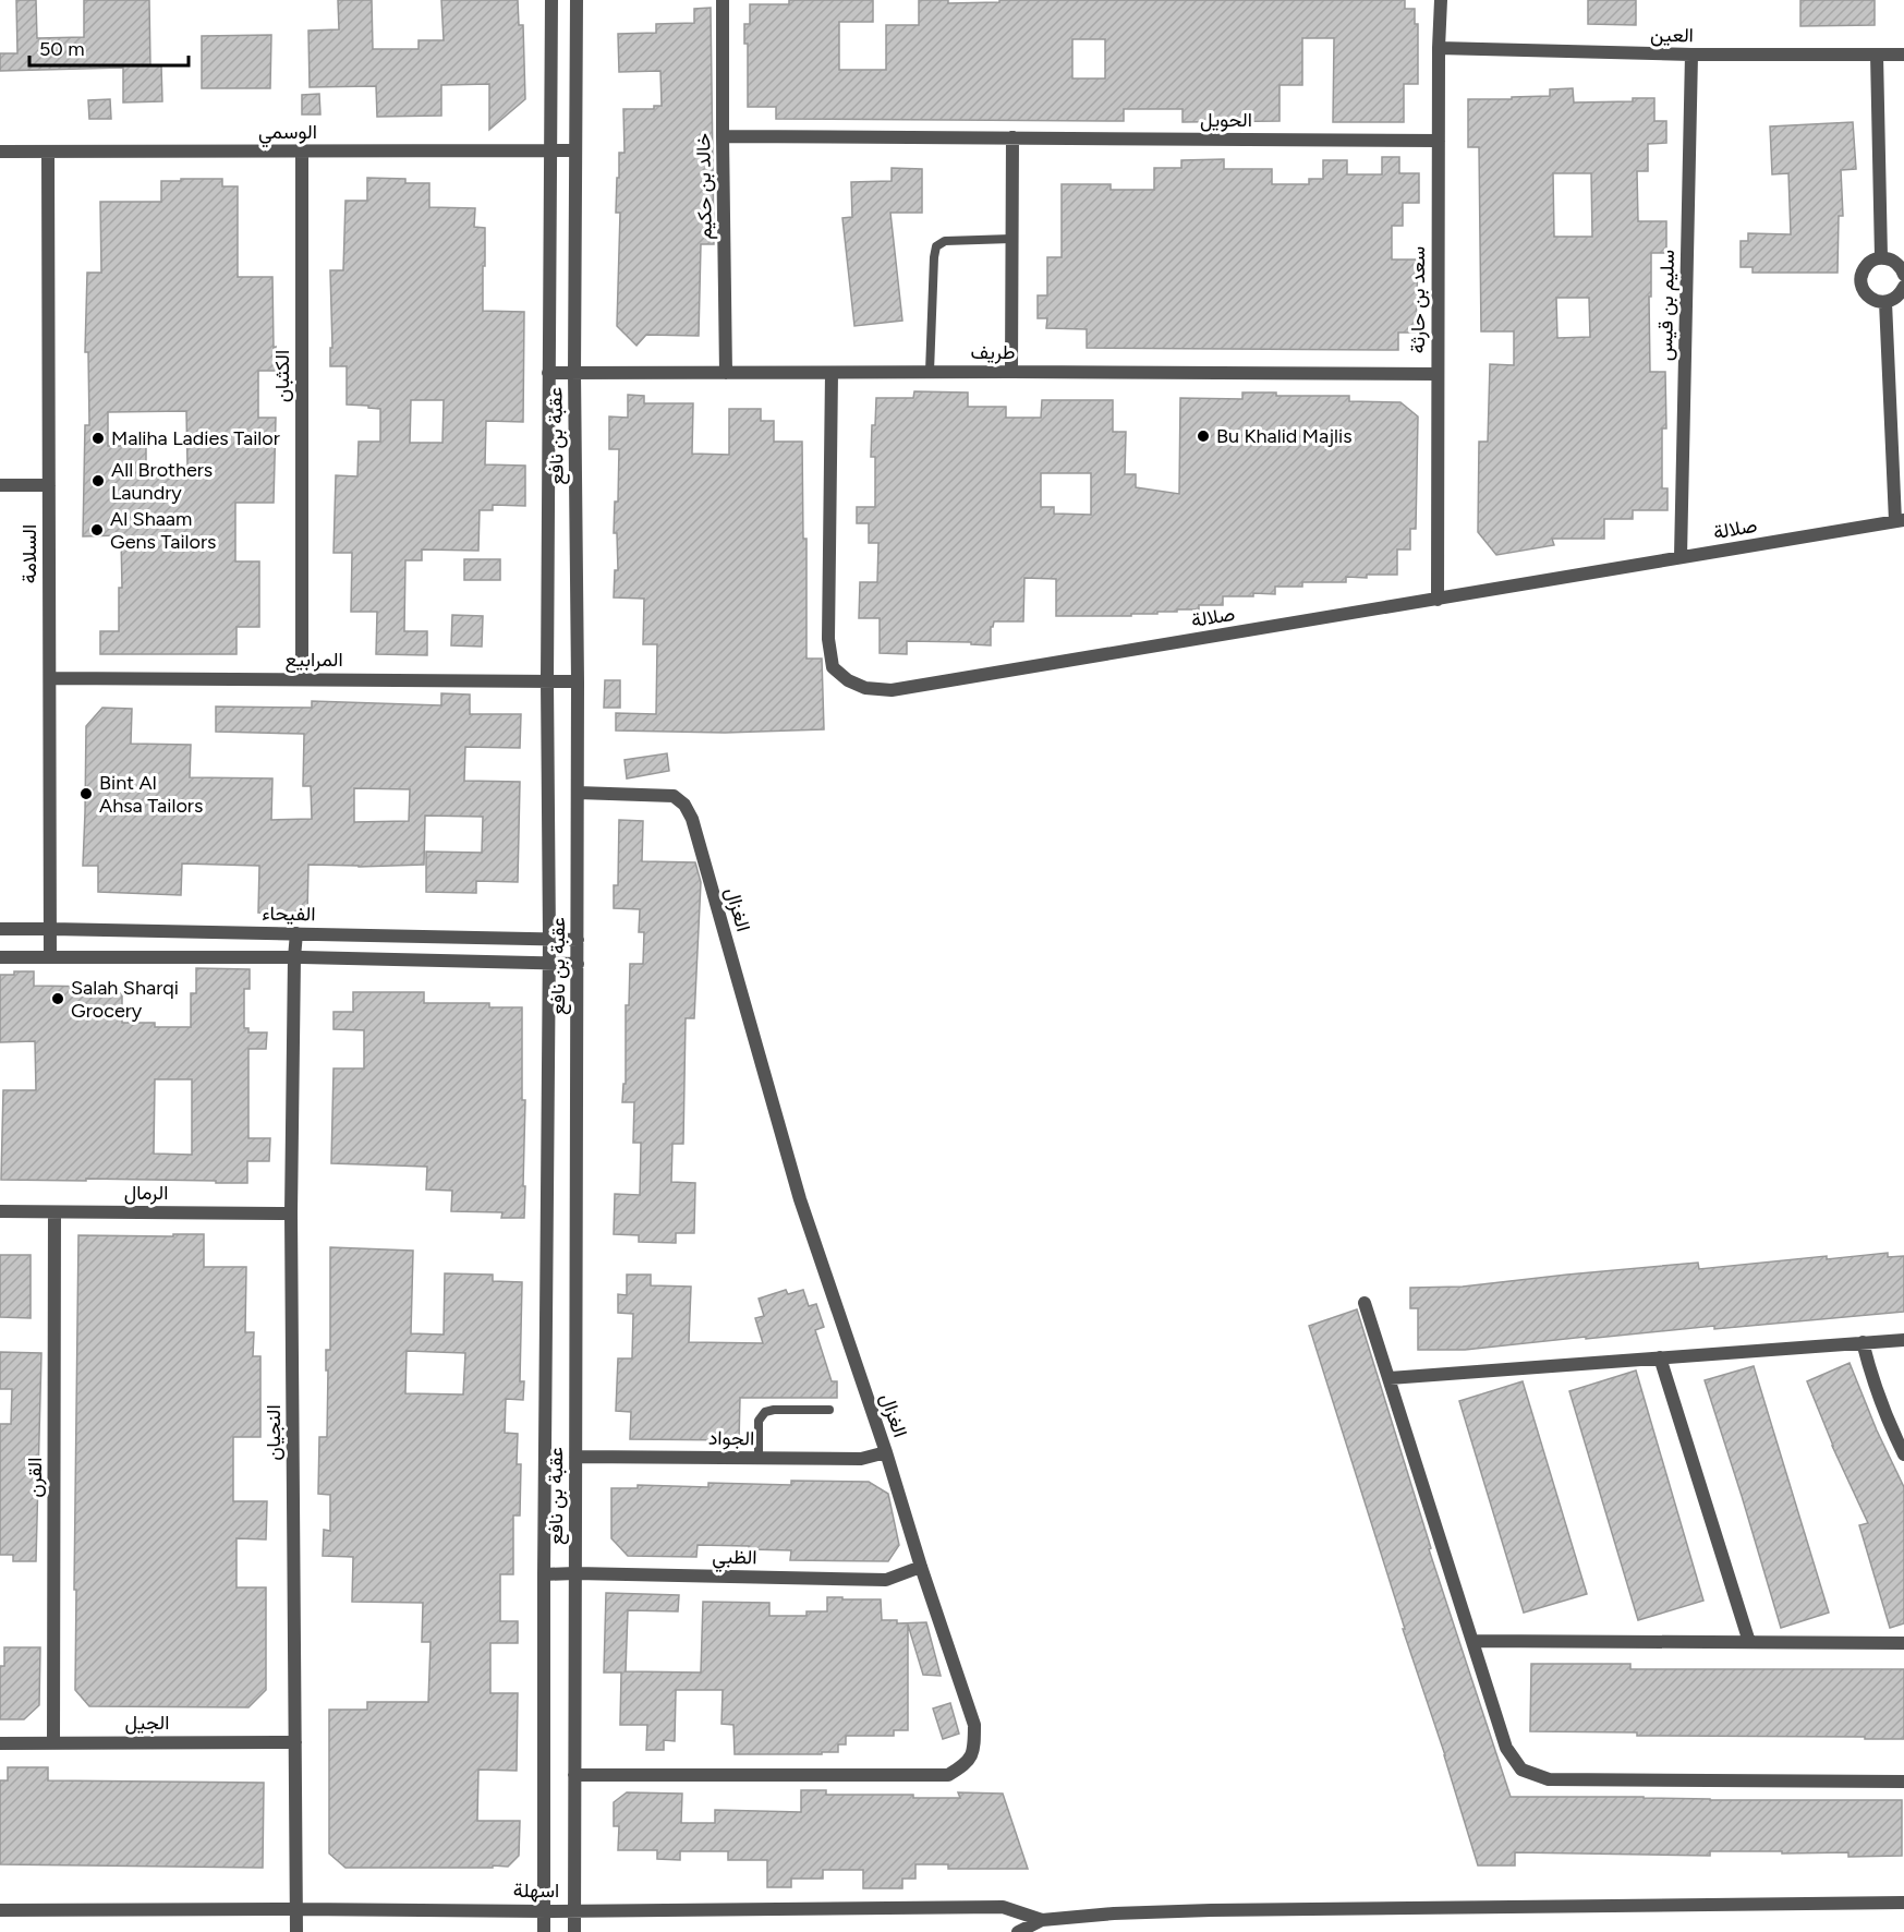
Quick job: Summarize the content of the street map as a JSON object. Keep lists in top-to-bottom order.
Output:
{
  "streets": {
    "street": [
      "العين",
      "الحويل",
      "الوسمي",
      "خالد بن حكيم",
      "سعد بن حارثة",
      "سليم بن قيس",
      "طريف",
      "الكثبان",
      "عقبة بن نافع",
      "صلالة",
      "السلامة",
      "المرابيع",
      "الغزال",
      "الفيحاء",
      "الرمال",
      "النجيان",
      "الجواد",
      "القرن",
      "الظبي",
      "الجيل",
      "اسهلة"
    ]
  },
  "crossings": [
    ["العين", "سعد بن حارثة"],
    ["العين", "سليم بن قيس"],
    ["الحويل", "خالد بن حكيم"],
    ["الحويل", "سعد بن حارثة"],
    ["الوسمي", "الكثبان"],
    ["الوسمي", "عقبة بن نافع"],
    ["الوسمي", "السلامة"],
    ["خالد بن حكيم", "طريف"],
    ["سعد بن حارثة", "طريف"],
    ["سعد بن حارثة", "صلالة"],
    ["سليم بن قيس", "صلالة"],
    ["طريف", "عقبة بن نافع"],
    ["طريف", "صلالة"],
    ["الكثبان", "المرابيع"],
    ["عقبة بن نافع", "المرابيع"],
    ["عقبة بن نافع", "الغزال"],
    ["عقبة بن نافع", "الفيحاء"],
    ["عقبة بن نافع", "الجواد"],
    ["عقبة بن نافع", "الظبي"],
    ["عقبة بن نافع", "اسهلة"],
    ["السلامة", "المرابيع"],
    ["السلامة", "الفيحاء"],
    ["الغزال", "الجواد"],
    ["الغزال", "الظبي"],
    ["الفيحاء", "النجيان"],
    ["الرمال", "النجيان"],
    ["الرمال", "القرن"],
    ["النجيان", "الجيل"],
    ["النجيان", "اسهلة"],
    ["القرن", "الجيل"]
  ],
  "places": [
    "Bu Khalid Majlis",
    "Maliha Ladies Tailor",
    "All Brothers Laundry",
    "Al Shaam Gens Tailors",
    "Bint Al Ahsa Tailors",
    "Salah Sharqi Grocery"
  ],
  "scale_bar": "50 m"
}
